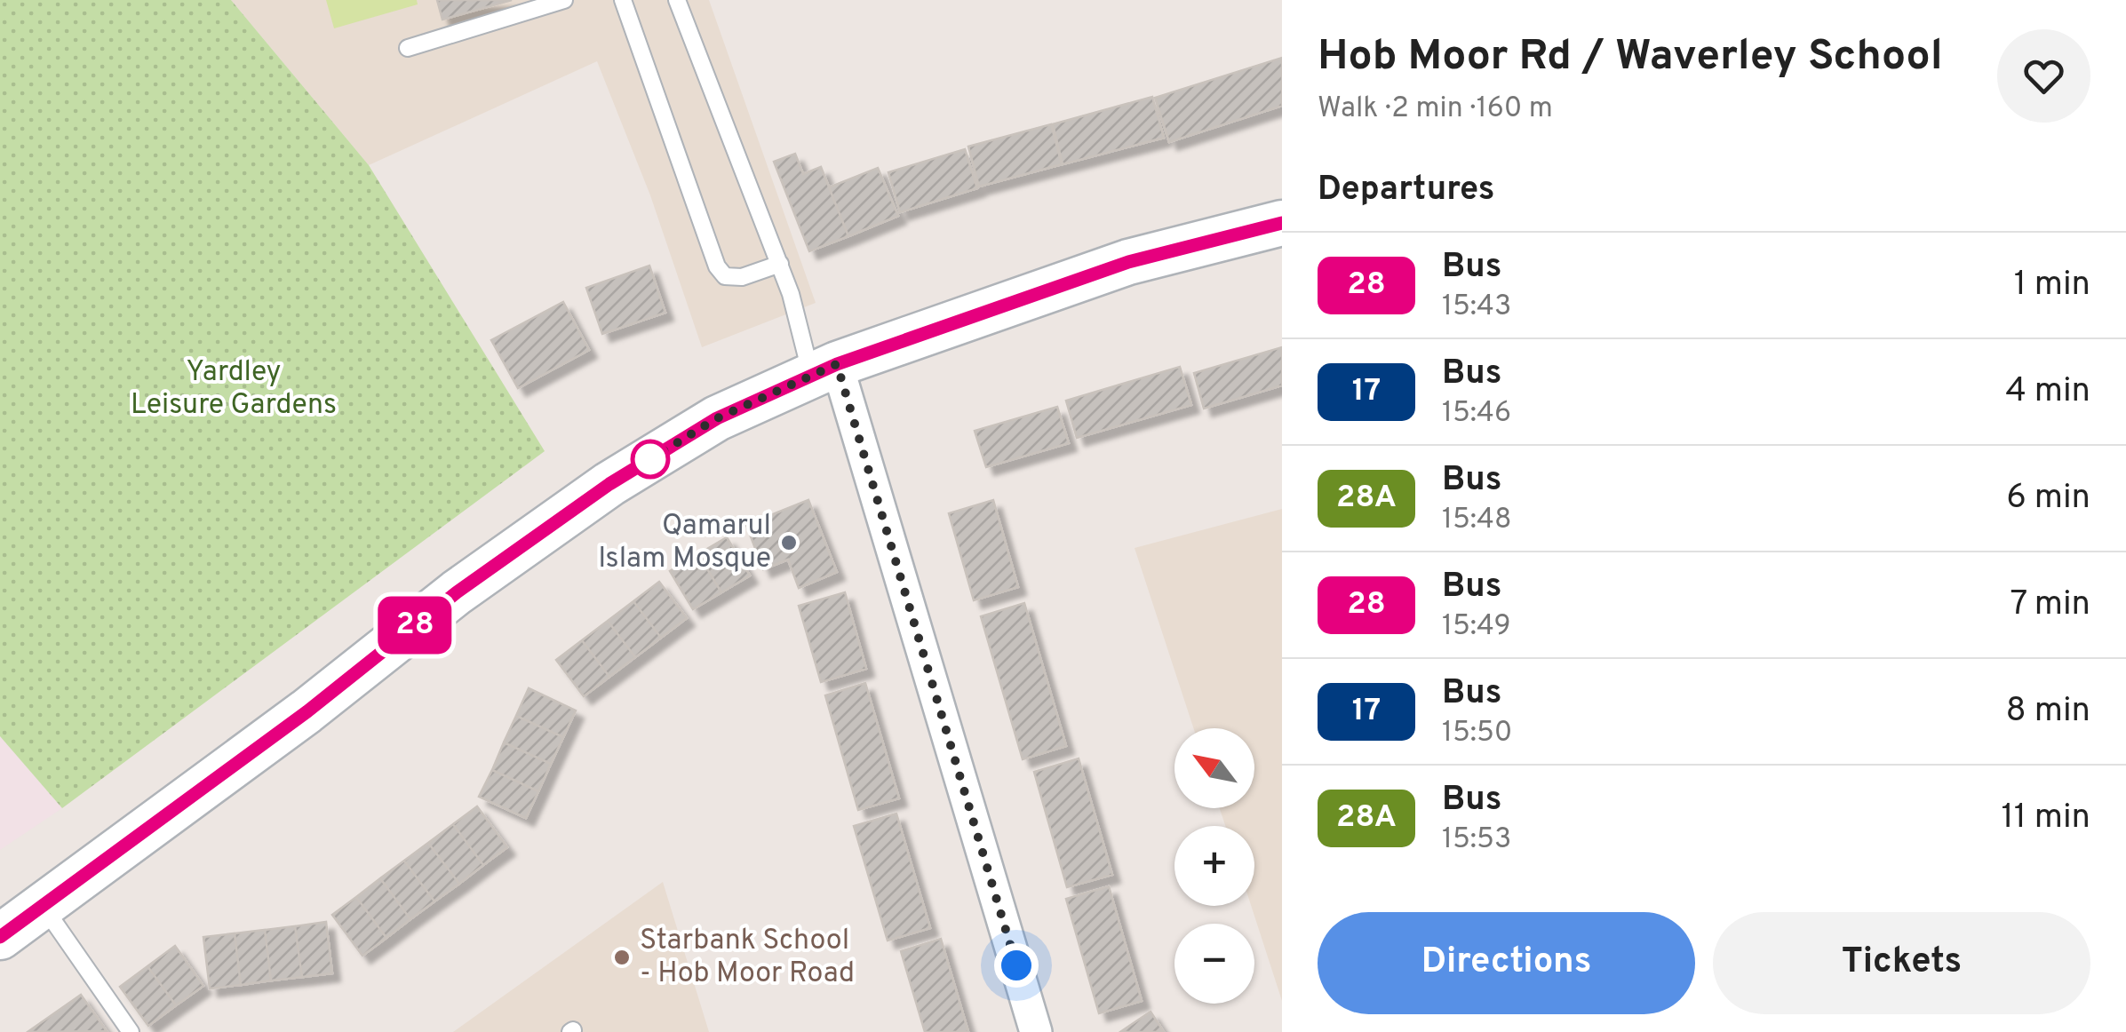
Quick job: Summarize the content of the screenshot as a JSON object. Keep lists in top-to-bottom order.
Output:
{
  "parks": ["Yardley Leisure Gardens"],
  "places": ["Qamarul Islam Mosque", "Starbank School - Hob Moor Road"],
  "lines": ["bus line 28"],
  "north": "top left",
  "page": {
    "on_map": "28",
    "heading": [
      ["Hob Moor Rd / Waverley School", "Walk · 2 min · 160 m"],
      "Departures"
    ],
    "list": [
      {
        "mark": "28",
        "name": "Bus",
        "note": "15:43",
        "value": "1 min"
      },
      {
        "mark": "17",
        "name": "Bus",
        "note": "15:46",
        "value": "4 min"
      },
      {
        "mark": "28A",
        "name": "Bus",
        "note": "15:48",
        "value": "6 min"
      },
      {
        "mark": "28",
        "name": "Bus",
        "note": "15:49",
        "value": "7 min"
      },
      {
        "mark": "17",
        "name": "Bus",
        "note": "15:50",
        "value": "8 min"
      },
      {
        "mark": "28A",
        "name": "Bus",
        "note": "15:53",
        "value": "11 min"
      }
    ],
    "map_buttons": ["+", "−"],
    "buttons": ["Directions", "Tickets"]
  }
}
